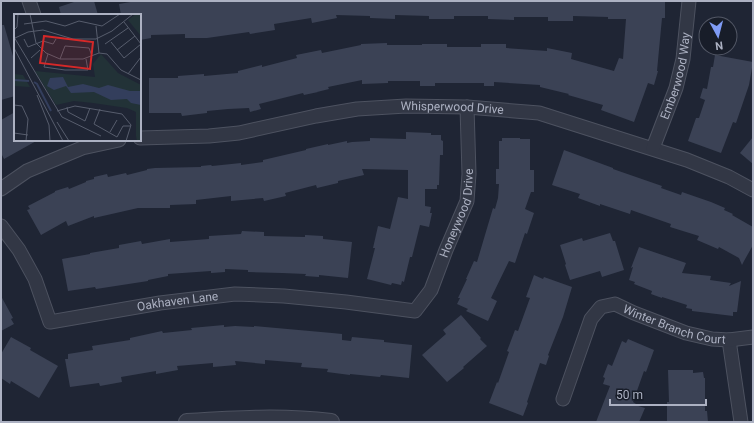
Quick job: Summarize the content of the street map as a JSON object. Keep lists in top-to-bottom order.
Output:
{
  "streets": {
    "street": [
      "Emberwood Way",
      "Whisperwood Drive",
      "Honeywood Drive",
      "Oakhaven Lane",
      "Winter Branch Court"
    ]
  },
  "crossings": [
    ["Emberwood Way", "Whisperwood Drive"],
    ["Whisperwood Drive", "Honeywood Drive"],
    ["Honeywood Drive", "Oakhaven Lane"]
  ],
  "scale_bar": "50 m",
  "north": "bottom"
}
